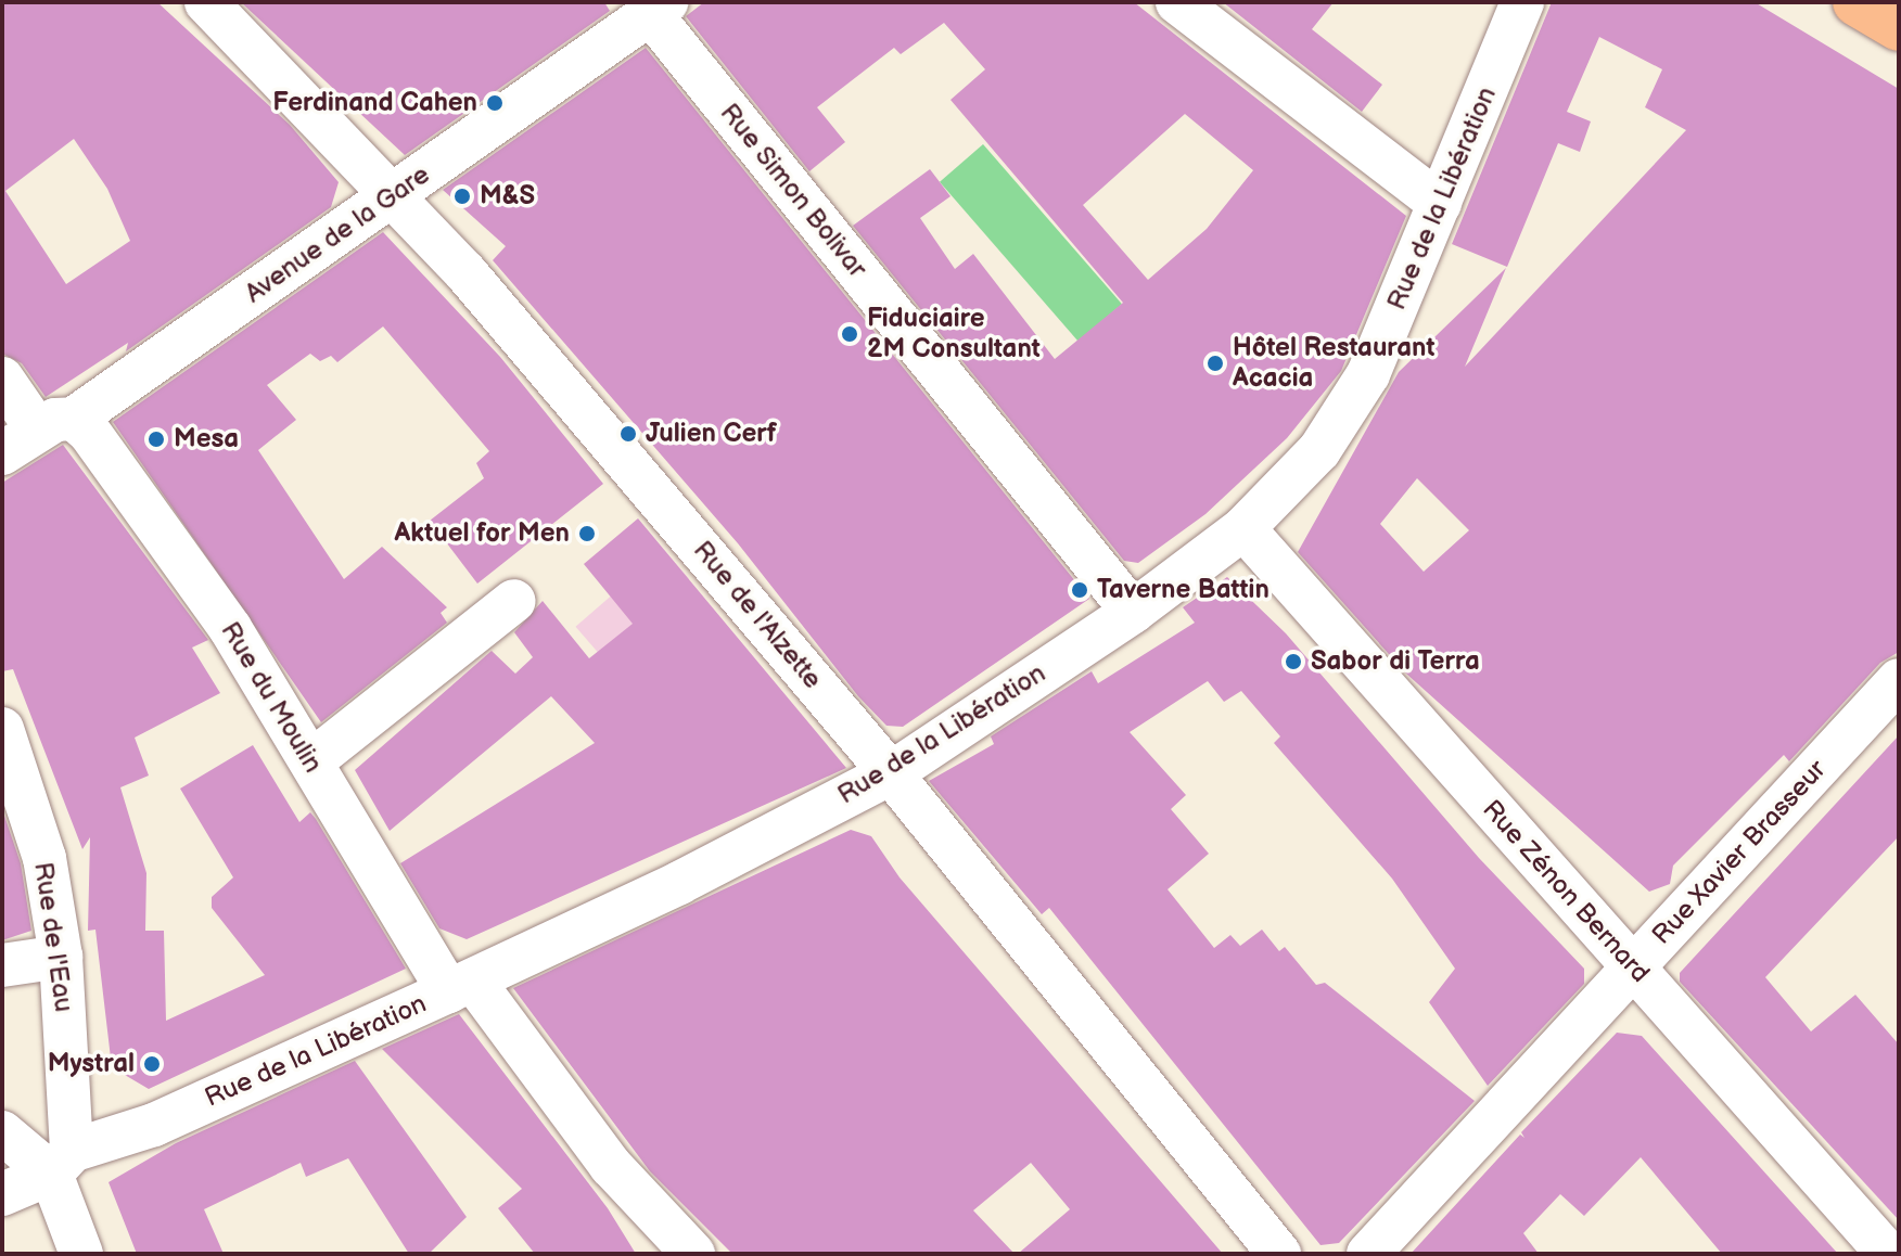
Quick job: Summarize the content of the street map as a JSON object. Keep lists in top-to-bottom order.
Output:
{
  "streets": {
    "street": [
      "Rue Simon Bolivar",
      "Rue de la Libération",
      "Avenue de la Gare",
      "Rue de l'Alzette",
      "Rue du Moulin",
      "Rue Xavier Brasseur",
      "Rue Zénon Bernard",
      "Rue de l'Eau"
    ]
  },
  "crossings": [
    ["Rue Simon Bolivar", "Rue de la Libération"],
    ["Rue Simon Bolivar", "Avenue de la Gare"],
    ["Rue de la Libération", "Rue de l'Alzette"],
    ["Rue de la Libération", "Rue du Moulin"],
    ["Rue de la Libération", "Rue Zénon Bernard"],
    ["Rue de la Libération", "Rue de l'Eau"],
    ["Avenue de la Gare", "Rue de l'Alzette"],
    ["Avenue de la Gare", "Rue du Moulin"],
    ["Rue Xavier Brasseur", "Rue Zénon Bernard"]
  ],
  "places": [
    "Ferdinand Cahen",
    "M&S",
    "Fiduciaire 2M Consultant",
    "Hôtel Restaurant Acacia",
    "Julien Cerf",
    "Mesa",
    "Aktuel for Men",
    "Taverne Battin",
    "Sabor di Terra",
    "Mystral"
  ]
}
